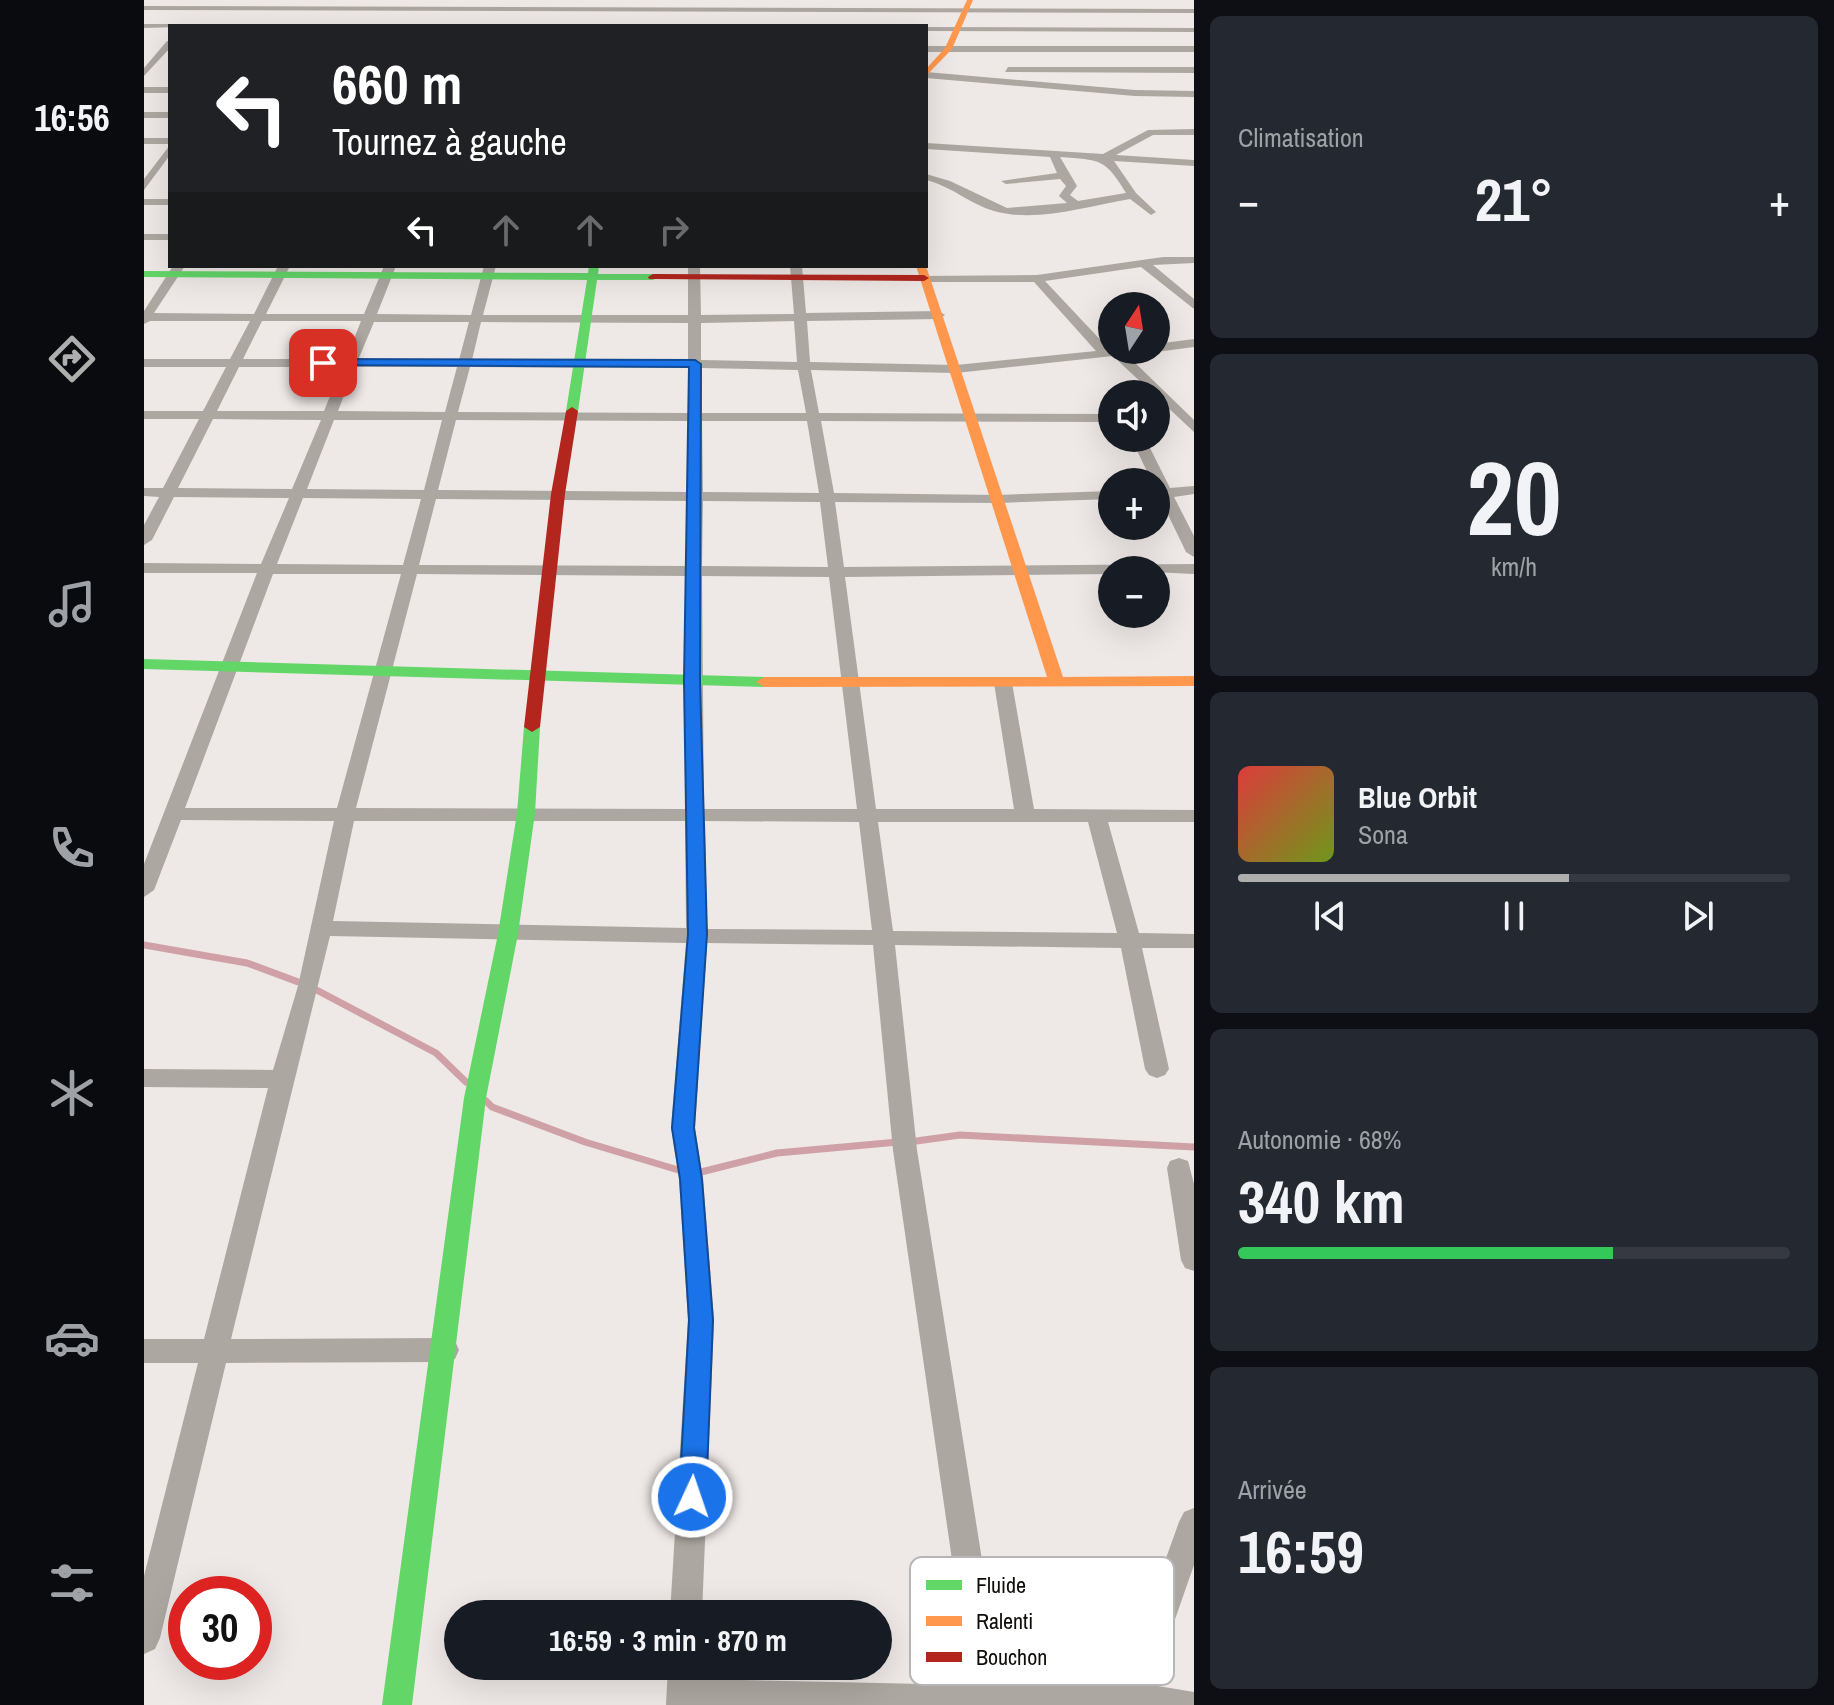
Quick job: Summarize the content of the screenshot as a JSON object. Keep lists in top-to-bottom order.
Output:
{
  "legend": ["Fluide", "Ralenti", "Bouchon"],
  "north": "top",
  "page": {
    "tabs": "16:56",
    "tile": [
      "Climatisation",
      ["20", "km/h"],
      ["Autonomie · 68%", "340 km"],
      ["Arrivée", "16:59"]
    ],
    "turn": ["660 m", "Tournez à gauche"],
    "heat": ["−", "21°", "+"],
    "map_buttons": ["+", "−"],
    "song": ["Blue Orbit", "Sona"],
    "limit": "30",
    "trip": "16:59 · 3 min · 870 m"
  }
}
